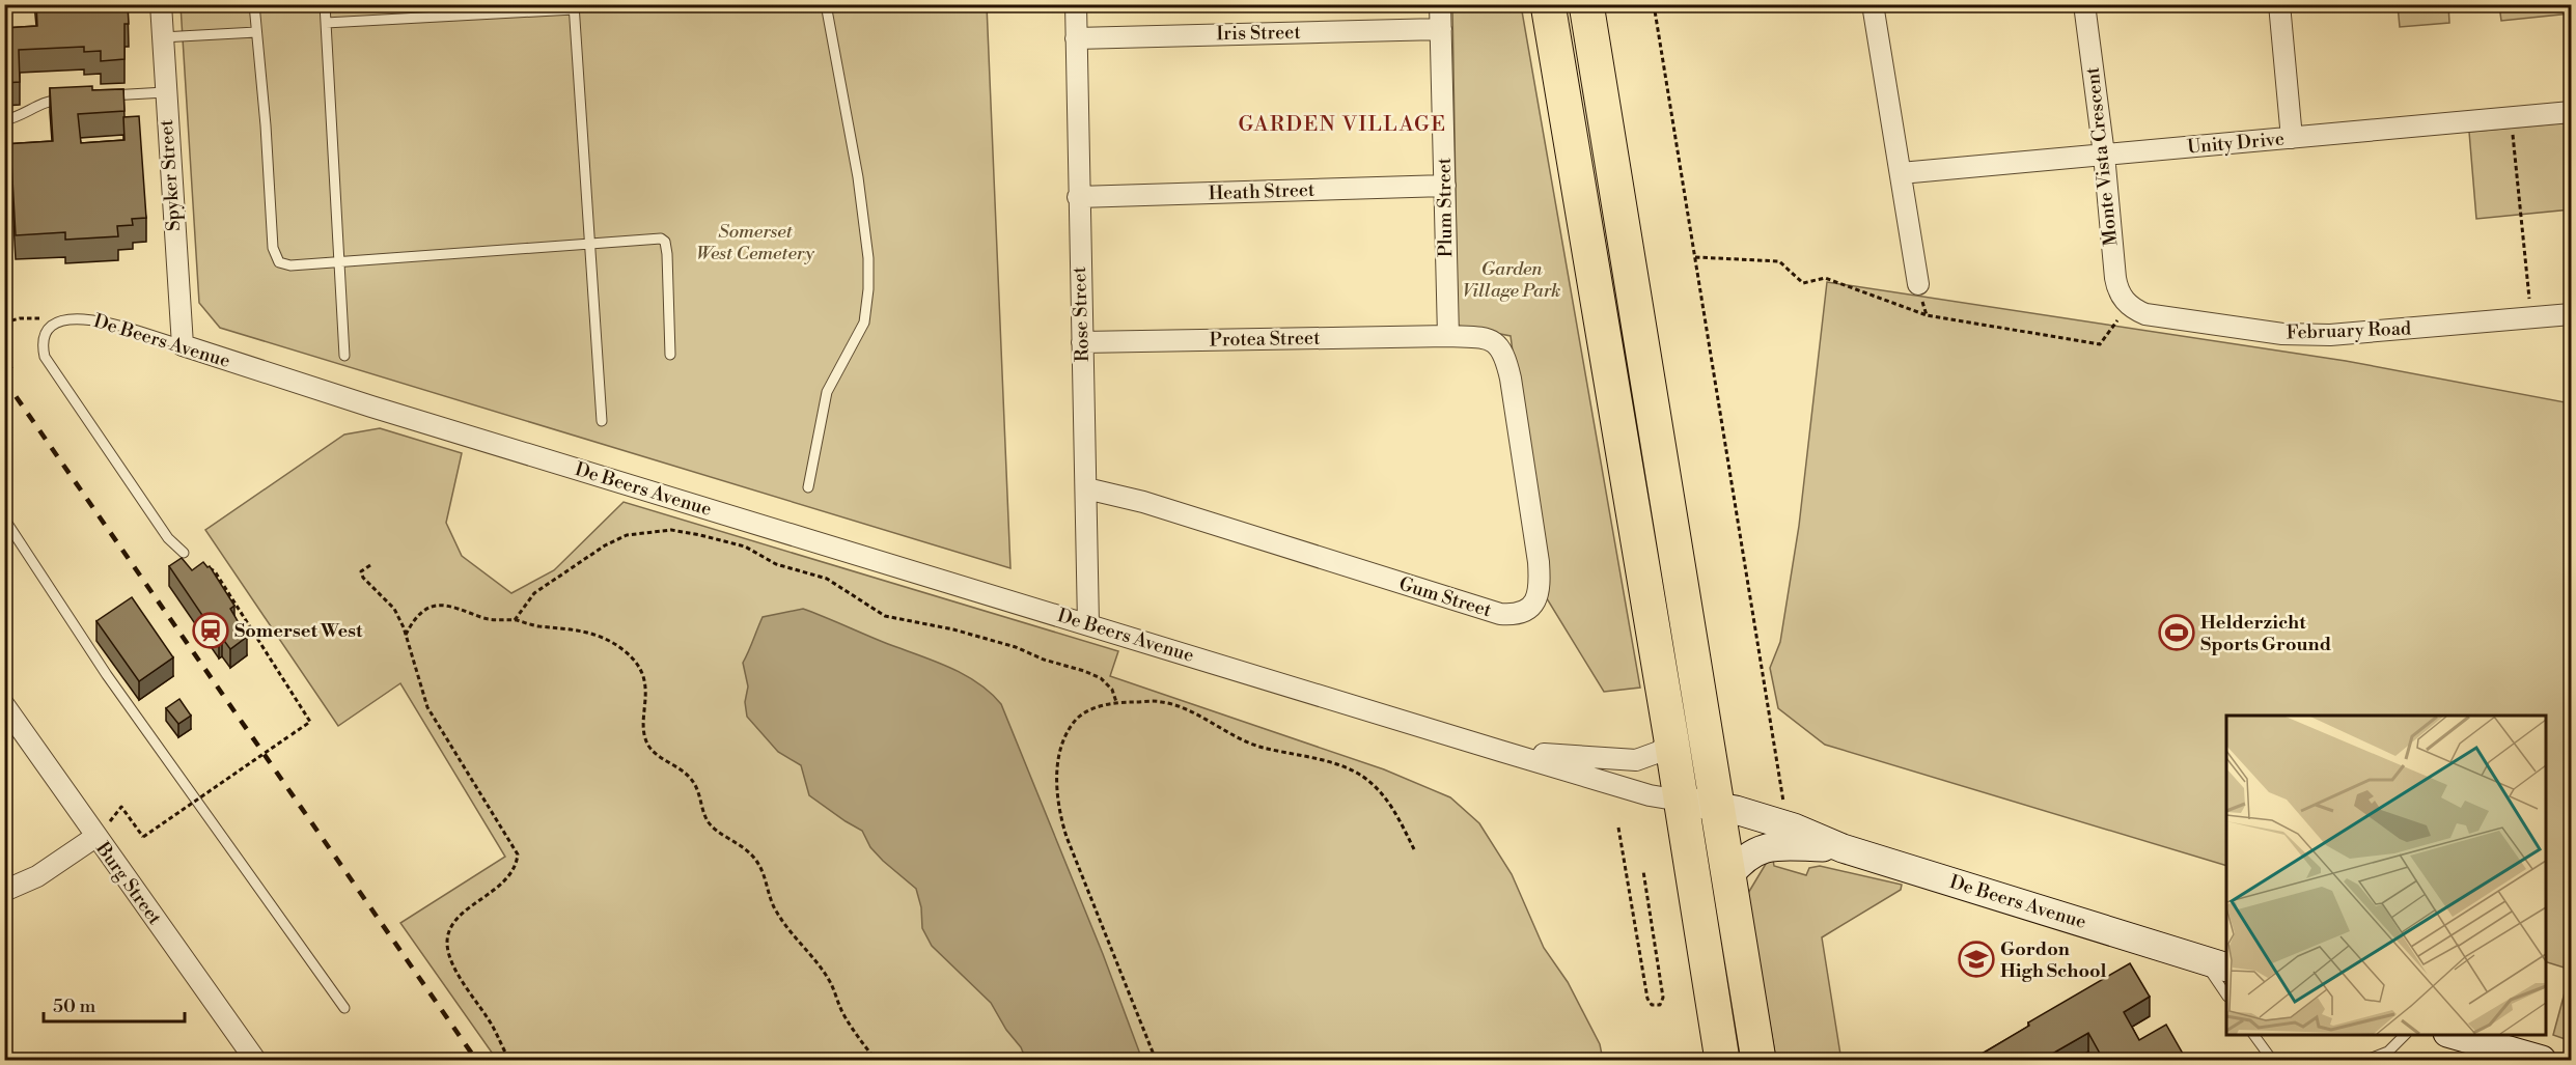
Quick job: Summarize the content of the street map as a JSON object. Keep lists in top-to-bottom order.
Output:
{
  "streets": {
    "street": [
      "Iris Street",
      "Unity Drive",
      "Monte Vista Crescent",
      "Spyker Street",
      "Heath Street",
      "Plum Street",
      "Rose Street",
      "February Road",
      "Protea Street",
      "De Beers Avenue",
      "Gum Street",
      "Burg Street"
    ]
  },
  "crossings": [
    ["Iris Street", "Plum Street"],
    ["Iris Street", "Rose Street"],
    ["Unity Drive", "Monte Vista Crescent"],
    ["Monte Vista Crescent", "February Road"],
    ["Spyker Street", "De Beers Avenue"],
    ["Heath Street", "Plum Street"],
    ["Heath Street", "Rose Street"],
    ["Plum Street", "Protea Street"],
    ["Plum Street", "Gum Street"],
    ["Rose Street", "Protea Street"],
    ["Rose Street", "De Beers Avenue"],
    ["Rose Street", "Gum Street"],
    ["Protea Street", "Gum Street"]
  ],
  "districts": ["GARDEN VILLAGE"],
  "parks": ["Somerset West Cemetery", "Garden Village Park"],
  "places": {
    "station": ["Somerset West"],
    "sports": ["Helderzicht Sports Ground"],
    "school or university": ["Gordon High School"]
  },
  "scale_bar": "50 m"
}
